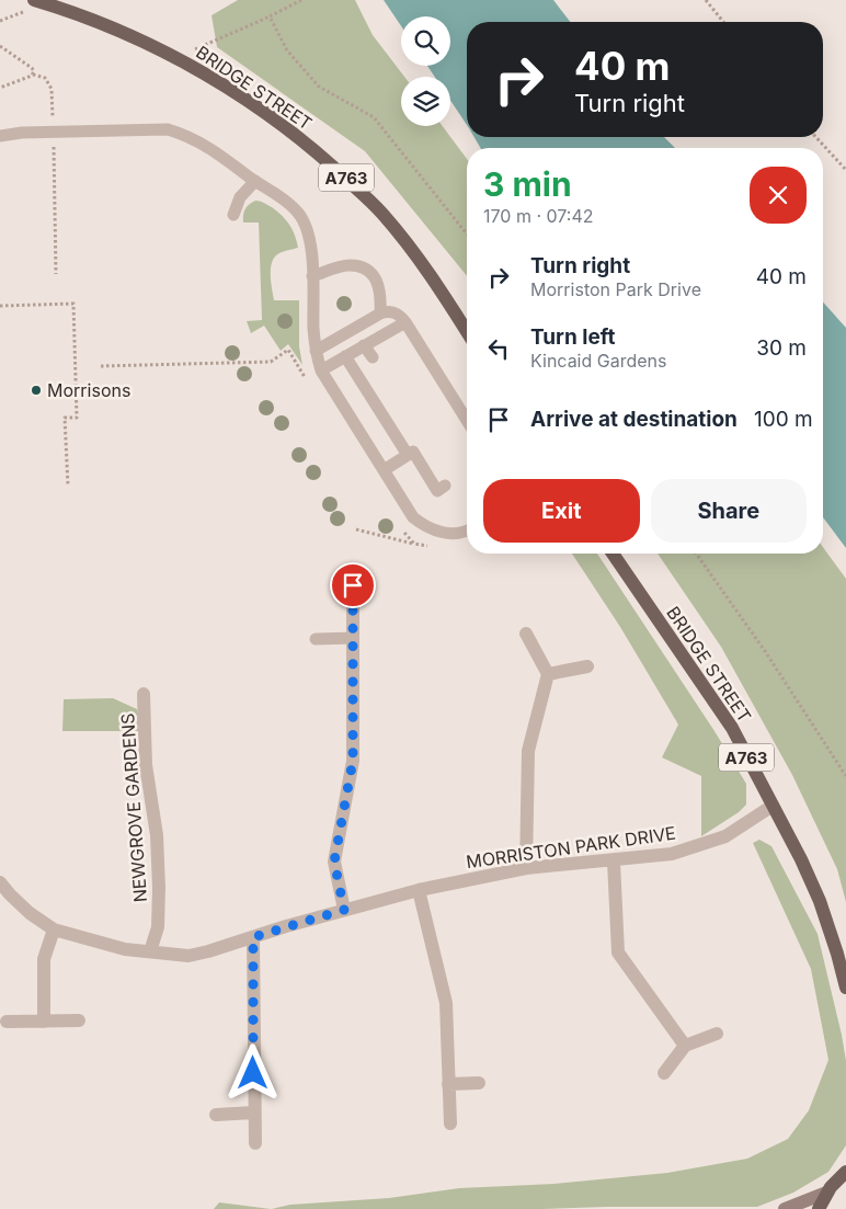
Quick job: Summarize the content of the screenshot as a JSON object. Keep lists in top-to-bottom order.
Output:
{
  "streets": {
    "main road": ["BRIDGE STREET", "A763"],
    "street": ["NEWGROVE GARDENS", "MORRISTON PARK DRIVE"]
  },
  "crossings": [
    ["BRIDGE STREET", "MORRISTON PARK DRIVE"],
    ["NEWGROVE GARDENS", "MORRISTON PARK DRIVE"]
  ],
  "places": ["Morrisons"],
  "page": {
    "turn": ["40 m", "Turn right"],
    "heading": ["3 min", "170 m · 07:42"],
    "list": [
      {
        "name": "Turn right",
        "note": "Morriston Park Drive",
        "value": "40 m"
      },
      {
        "name": "Turn left",
        "note": "Kincaid Gardens",
        "value": "30 m"
      },
      {
        "name": "Arrive at destination",
        "value": "100 m"
      }
    ],
    "buttons": ["Exit", "Share"]
  }
}
